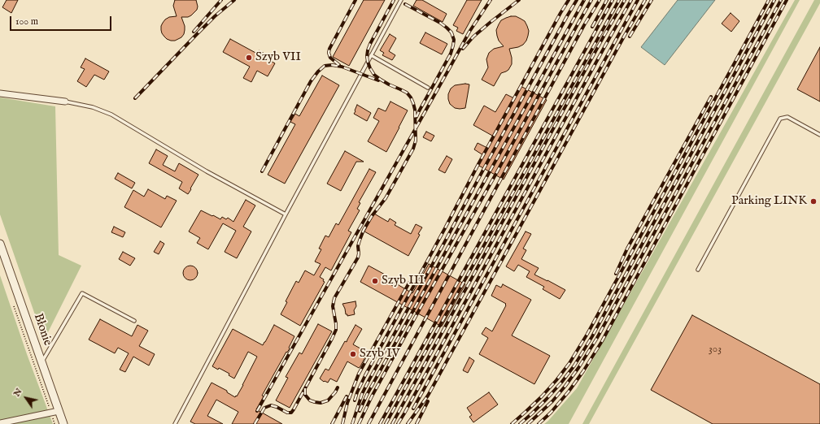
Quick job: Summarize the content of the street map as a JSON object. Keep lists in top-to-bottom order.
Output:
{
  "streets": {
    "street": ["Błonie"]
  },
  "places": [
    "Szyb VII",
    "Parking LINK",
    "Szyb III",
    "Szyb IV"
  ],
  "house_numbers": ["303"],
  "scale_bar": "100 m",
  "north": "top left"
}
